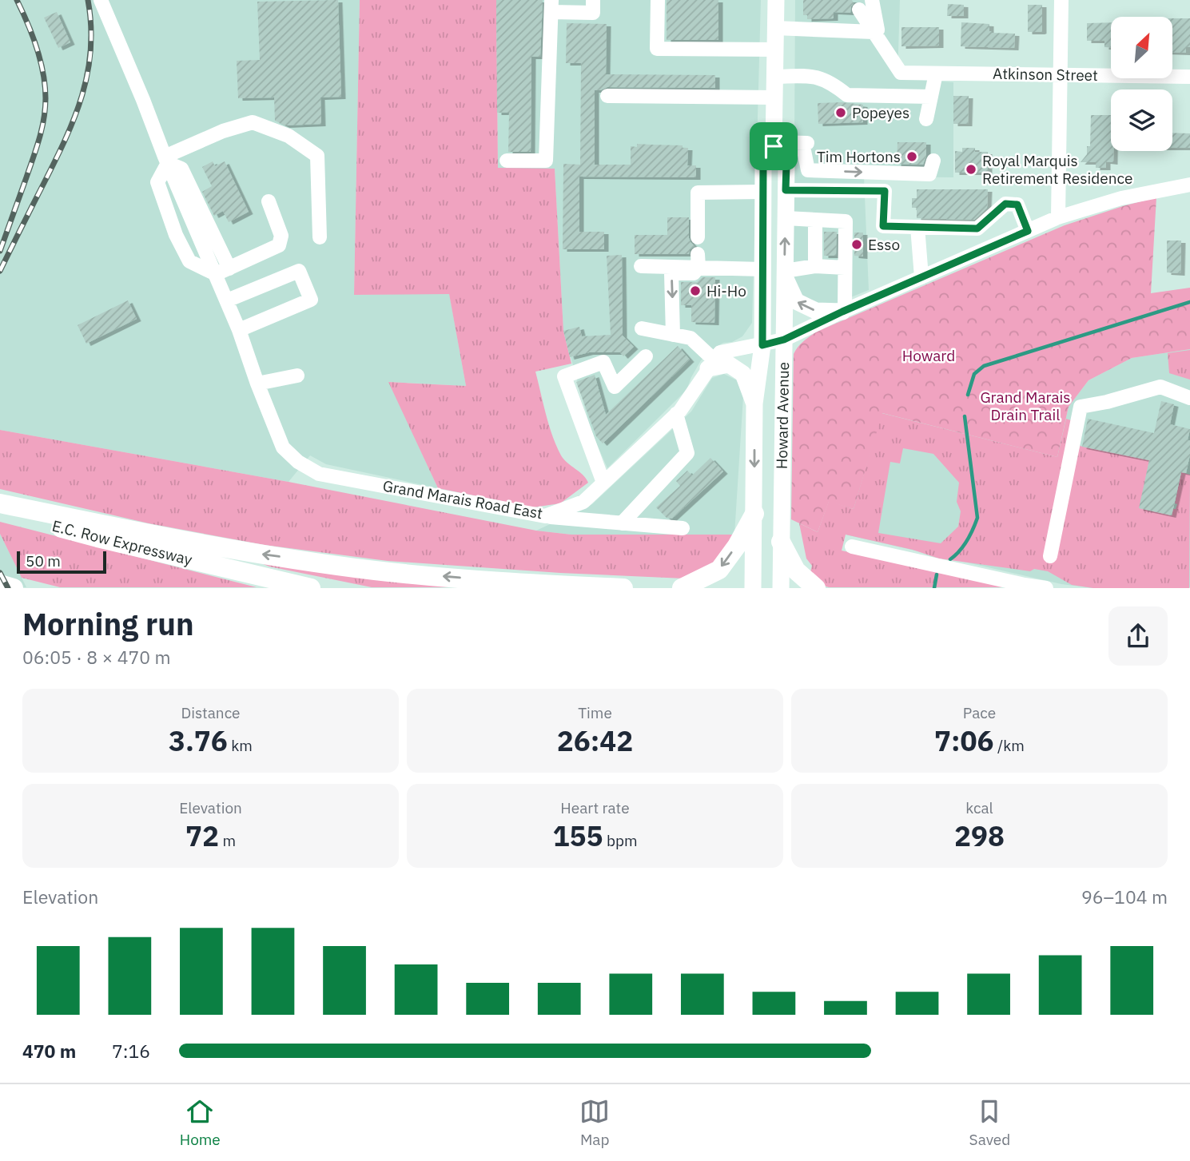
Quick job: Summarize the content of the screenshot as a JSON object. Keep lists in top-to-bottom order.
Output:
{
  "streets": {
    "highway": ["E.C. Row Expressway"],
    "main road": ["Howard Avenue"],
    "street": ["Atkinson Street", "Grand Marais Road East"]
  },
  "crossings": [
    ["Howard Avenue", "Grand Marais Road East"]
  ],
  "parks": ["Howard", "Grand Marais Drain Trail"],
  "places": [
    "Popeyes",
    "Tim Hortons",
    "Royal Marquis Retirement Residence",
    "Esso",
    "Hi-Ho"
  ],
  "scale_bar": "50 m",
  "north": "top right",
  "page": {
    "scale": "50 m",
    "heading": ["Morning run", "06:05 · 8 × 470 m"],
    "stats": [
      ["Distance", "3.76 km"],
      ["Time", "26:42"],
      ["Pace", "7:06 /km"],
      ["Elevation", "72 m"],
      ["Heart rate", "155 bpm"],
      ["kcal", "298"]
    ],
    "chart": ["Elevation", "96–104 m"],
    "list": [
      {
        "name": "470 m",
        "note": "7:16"
      }
    ],
    "tabs": ["Home", "Map", "Saved"]
  }
}
